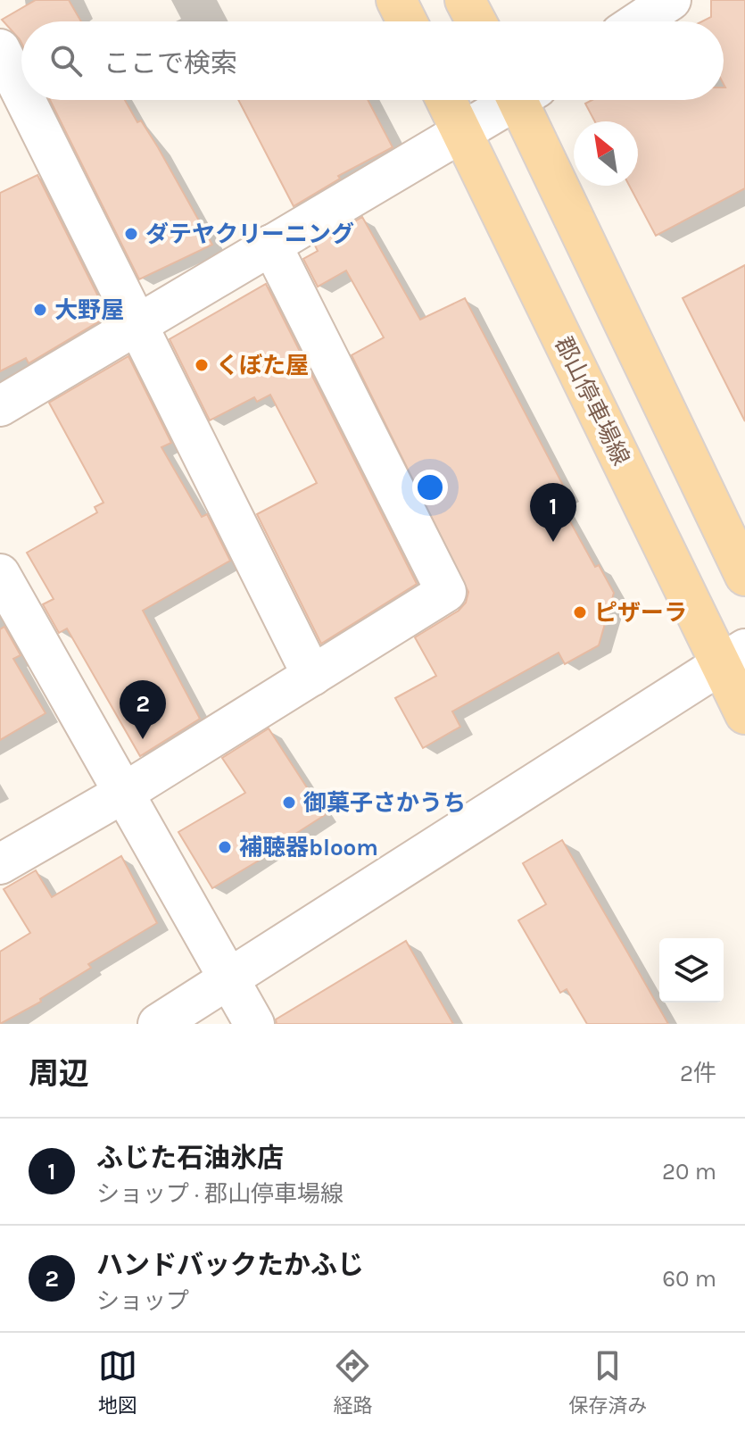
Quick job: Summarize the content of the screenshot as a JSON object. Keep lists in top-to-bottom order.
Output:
{
  "streets": {
    "main road": ["郡山停車場線"]
  },
  "places": [
    "ダテヤクリーニング",
    "大野屋",
    "くぼた屋",
    "ピザーラ",
    "御菓子さかうち",
    "補聴器bloom"
  ],
  "north": "top left",
  "page": {
    "search": "ここで検索",
    "pins": ["1", "2"],
    "heading": ["周辺", "2件"],
    "list": [
      {
        "mark": "1",
        "name": "ふじた石油氷店",
        "note": "ショップ · 郡山停車場線",
        "value": "20 m"
      },
      {
        "mark": "2",
        "name": "ハンドバックたかふじ",
        "note": "ショップ",
        "value": "60 m"
      }
    ],
    "nav": ["地図", "経路", "保存済み"]
  }
}
